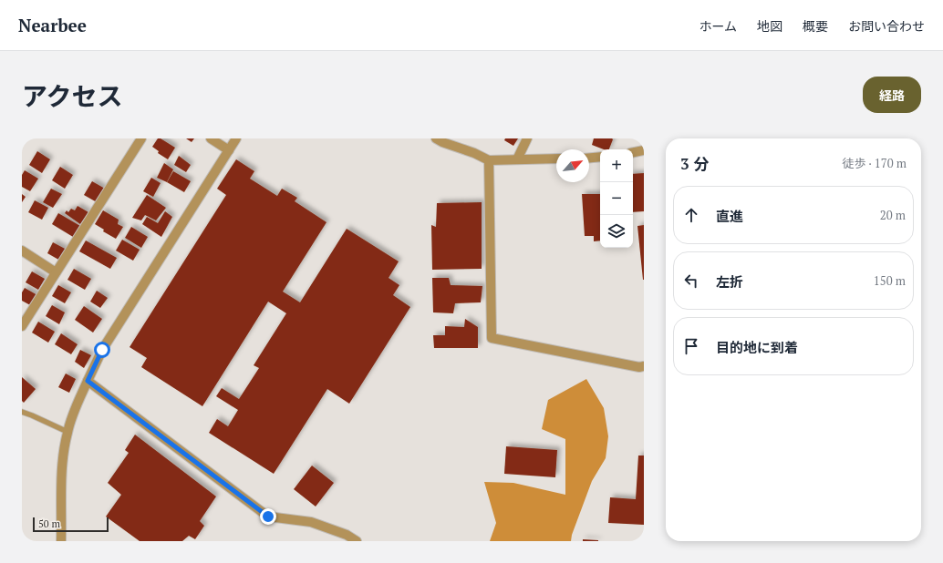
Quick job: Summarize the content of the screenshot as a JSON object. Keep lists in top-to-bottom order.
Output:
{
  "scale_bar": "50 m",
  "north": "top right",
  "page": {
    "header": "Nearbee",
    "nav": [
      "ホーム",
      "地図",
      "概要",
      "お問い合わせ"
    ],
    "title": "アクセス",
    "buttons": "経路",
    "heading": ["3 分", "徒歩 · 170 m"],
    "map_buttons": ["+", "−"],
    "list": [
      ["直進", "20 m"],
      ["左折", "150 m"],
      "目的地に到着"
    ],
    "scale": "50 m"
  }
}
